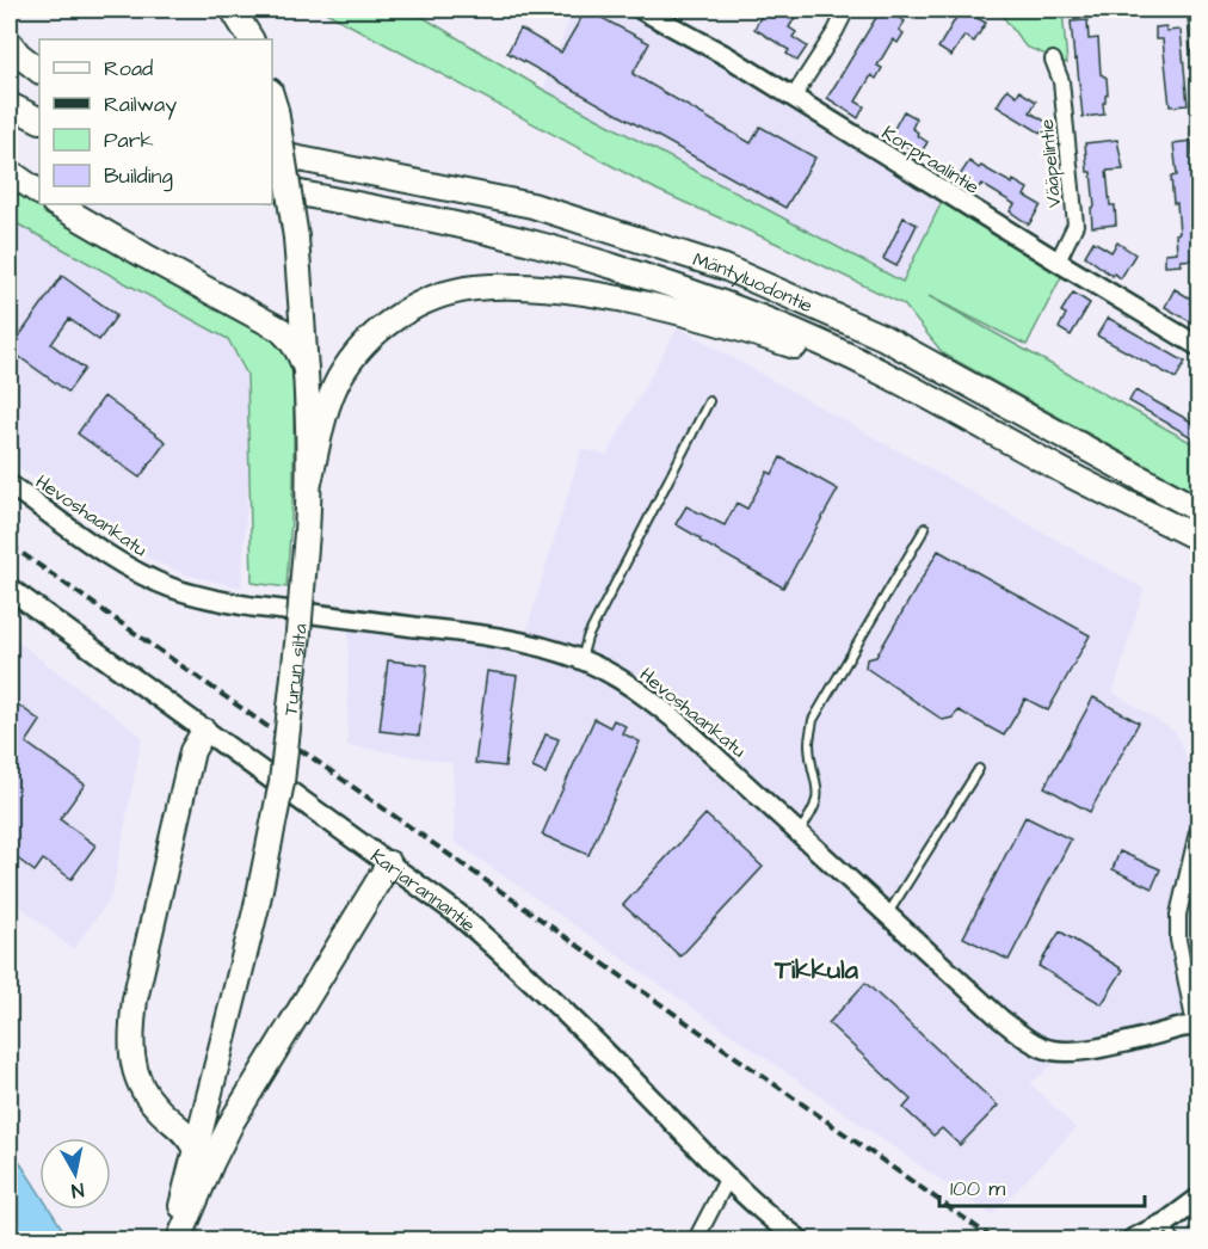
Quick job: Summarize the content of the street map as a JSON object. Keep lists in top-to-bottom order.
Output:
{
  "streets": {
    "highway": ["Mäntyluodontie", "Turun silta"],
    "main road": ["Karjarannantie"],
    "street": ["Korpraalintie", "Vääpelintie", "Hevoshaankatu"]
  },
  "crossings": [
    ["Korpraalintie", "Vääpelintie"]
  ],
  "districts": ["Tikkula"],
  "legend": [
    "Road",
    "Railway",
    "Park",
    "Building"
  ],
  "scale_bar": "100 m",
  "north": "bottom"
}
